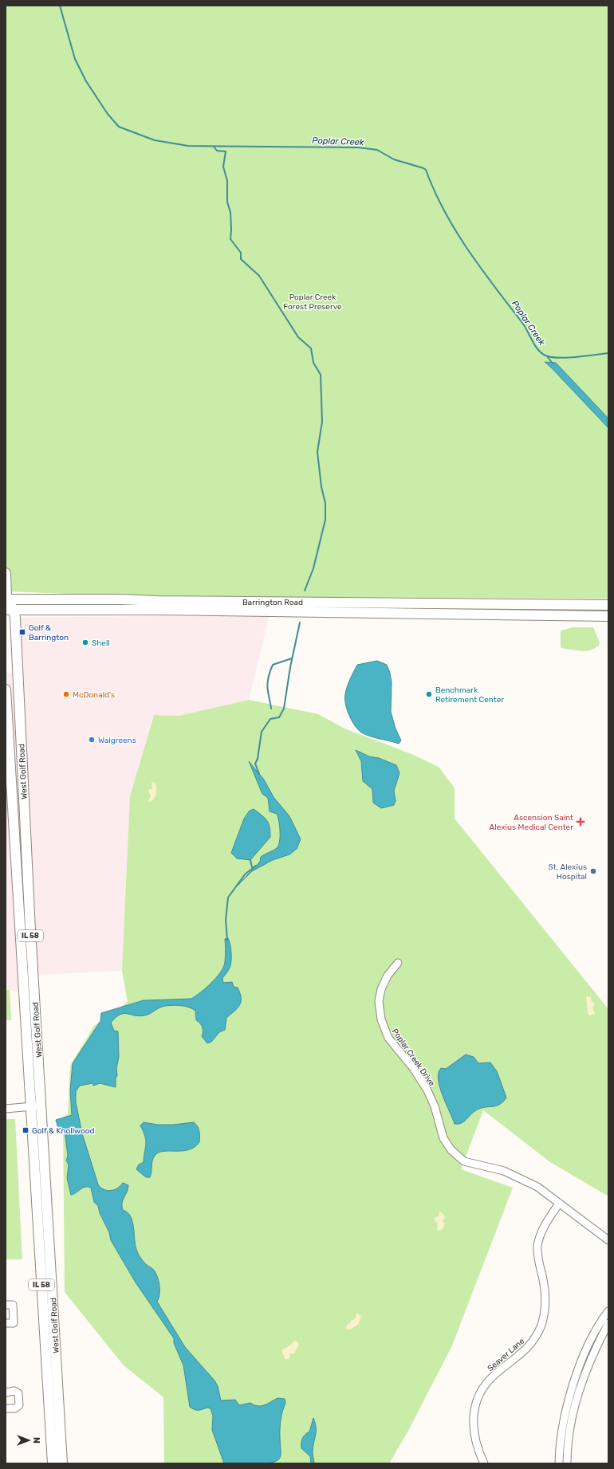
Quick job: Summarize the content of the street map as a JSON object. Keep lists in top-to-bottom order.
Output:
{
  "streets": {
    "main road": ["Barrington Road", "West Golf Road", "IL 58"],
    "street": ["Poplar Creek Drive", "Seaver Lane"]
  },
  "crossings": [
    ["Barrington Road", "West Golf Road"],
    ["Barrington Road", "IL 58"],
    ["West Golf Road", "IL 58"],
    ["Poplar Creek Drive", "Seaver Lane"]
  ],
  "water": ["Poplar Creek"],
  "parks": ["Poplar Creek Forest Preserve"],
  "places": {
    "transit": ["Golf & Barrington", "Golf & Knollwood"],
    "other": [
      "Shell",
      "McDonald's",
      "Benchmark Retirement Center",
      "Walgreens",
      "St. Alexius Hospital"
    ],
    "health": ["Ascension Saint Alexius Medical Center"]
  },
  "north": "right"
}
